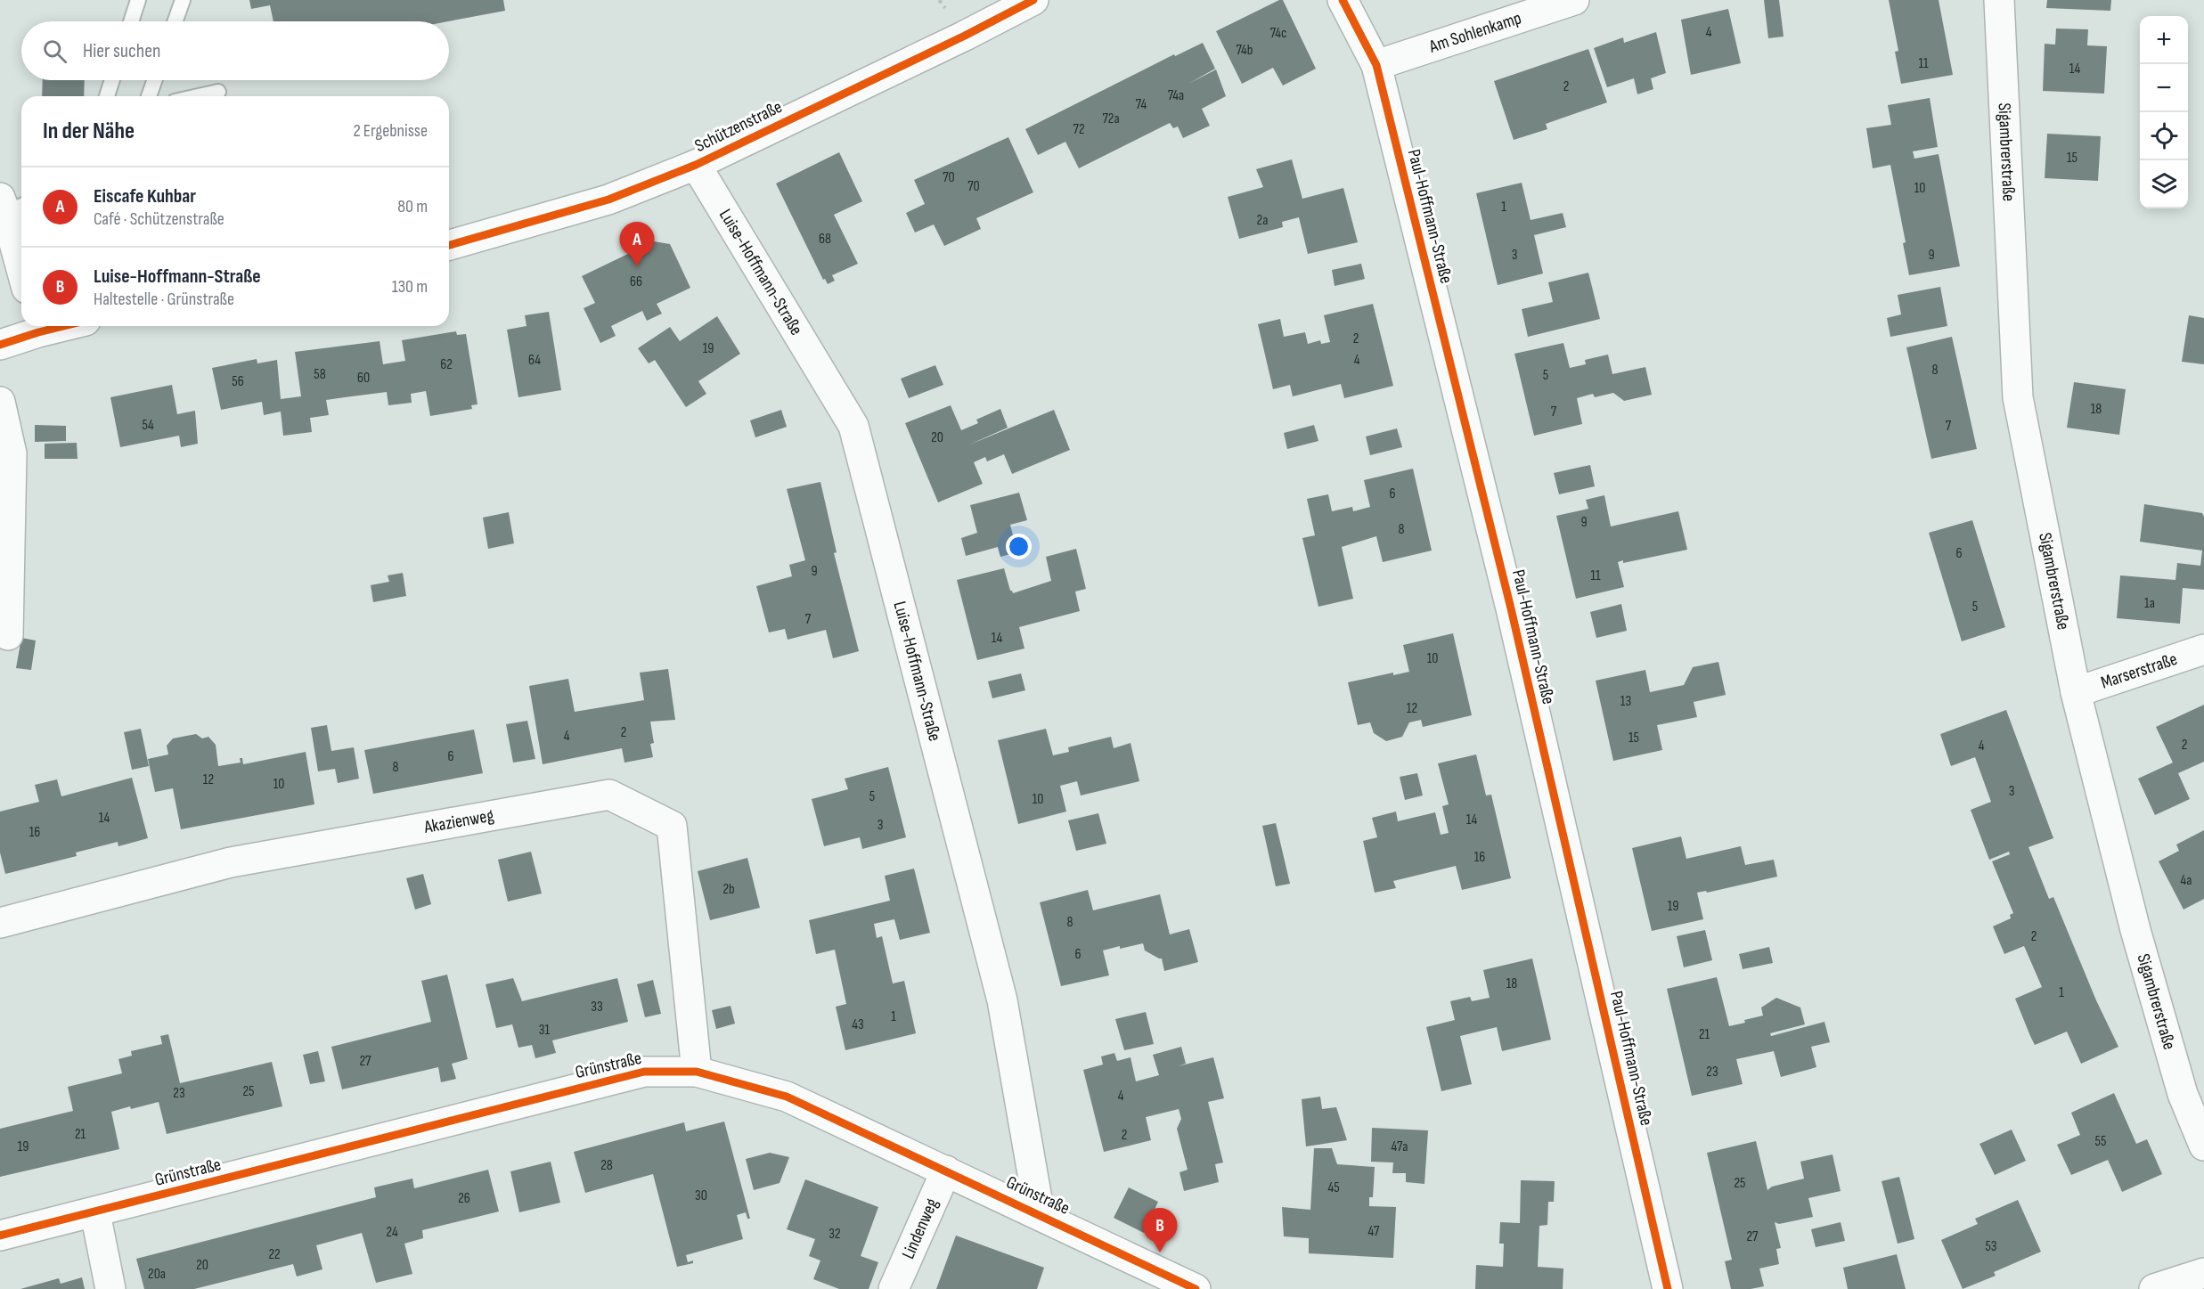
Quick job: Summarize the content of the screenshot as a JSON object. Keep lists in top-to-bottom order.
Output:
{
  "streets": {
    "street": [
      "Am Sohlenkamp",
      "Schützenstraße",
      "Sigambrerstraße",
      "Paul-Hoffmann-Straße",
      "Luise-Hoffmann-Straße",
      "Marserstraße",
      "Akazienweg",
      "Grünstraße",
      "Lindenweg"
    ]
  },
  "crossings": [
    ["Am Sohlenkamp", "Paul-Hoffmann-Straße"],
    ["Schützenstraße", "Luise-Hoffmann-Straße"],
    ["Sigambrerstraße", "Marserstraße"],
    ["Luise-Hoffmann-Straße", "Grünstraße"],
    ["Akazienweg", "Grünstraße"],
    ["Grünstraße", "Lindenweg"]
  ],
  "house_numbers": [
    "4",
    "74c",
    "74b",
    "11",
    "14",
    "2",
    "74a",
    "74",
    "72a",
    "72",
    "15",
    "70",
    "70",
    "10",
    "1",
    "2a",
    "68",
    "3",
    "9",
    "66",
    "2",
    "19",
    "64",
    "4",
    "62",
    "8",
    "58",
    "5",
    "60",
    "56",
    "18",
    "7",
    "54",
    "7",
    "20",
    "6",
    "9",
    "8",
    "6",
    "9",
    "11",
    "1a",
    "5",
    "7",
    "14",
    "10",
    "13",
    "12",
    "2",
    "4",
    "15",
    "2",
    "4",
    "6",
    "8",
    "12",
    "10",
    "3",
    "5",
    "10",
    "14",
    "14",
    "3",
    "16",
    "16",
    "4a",
    "2b",
    "19",
    "8",
    "2",
    "6",
    "18",
    "1",
    "33",
    "1",
    "43",
    "31",
    "21",
    "27",
    "23",
    "25",
    "23",
    "4",
    "21",
    "2",
    "55",
    "19",
    "47a",
    "28",
    "25",
    "45",
    "30",
    "26",
    "47",
    "24",
    "32",
    "27",
    "53",
    "22",
    "20",
    "20a"
  ],
  "page": {
    "map_buttons": ["+", "−"],
    "search": "Hier suchen",
    "heading": ["In der Nähe", "2 Ergebnisse"],
    "list": [
      {
        "mark": "A",
        "name": "Eiscafe Kuhbar",
        "note": "Café · Schützenstraße",
        "value": "80 m"
      },
      {
        "mark": "B",
        "name": "Luise-Hoffmann-Straße",
        "note": "Haltestelle · Grünstraße",
        "value": "130 m"
      }
    ],
    "pins": ["A", "B"]
  }
}
